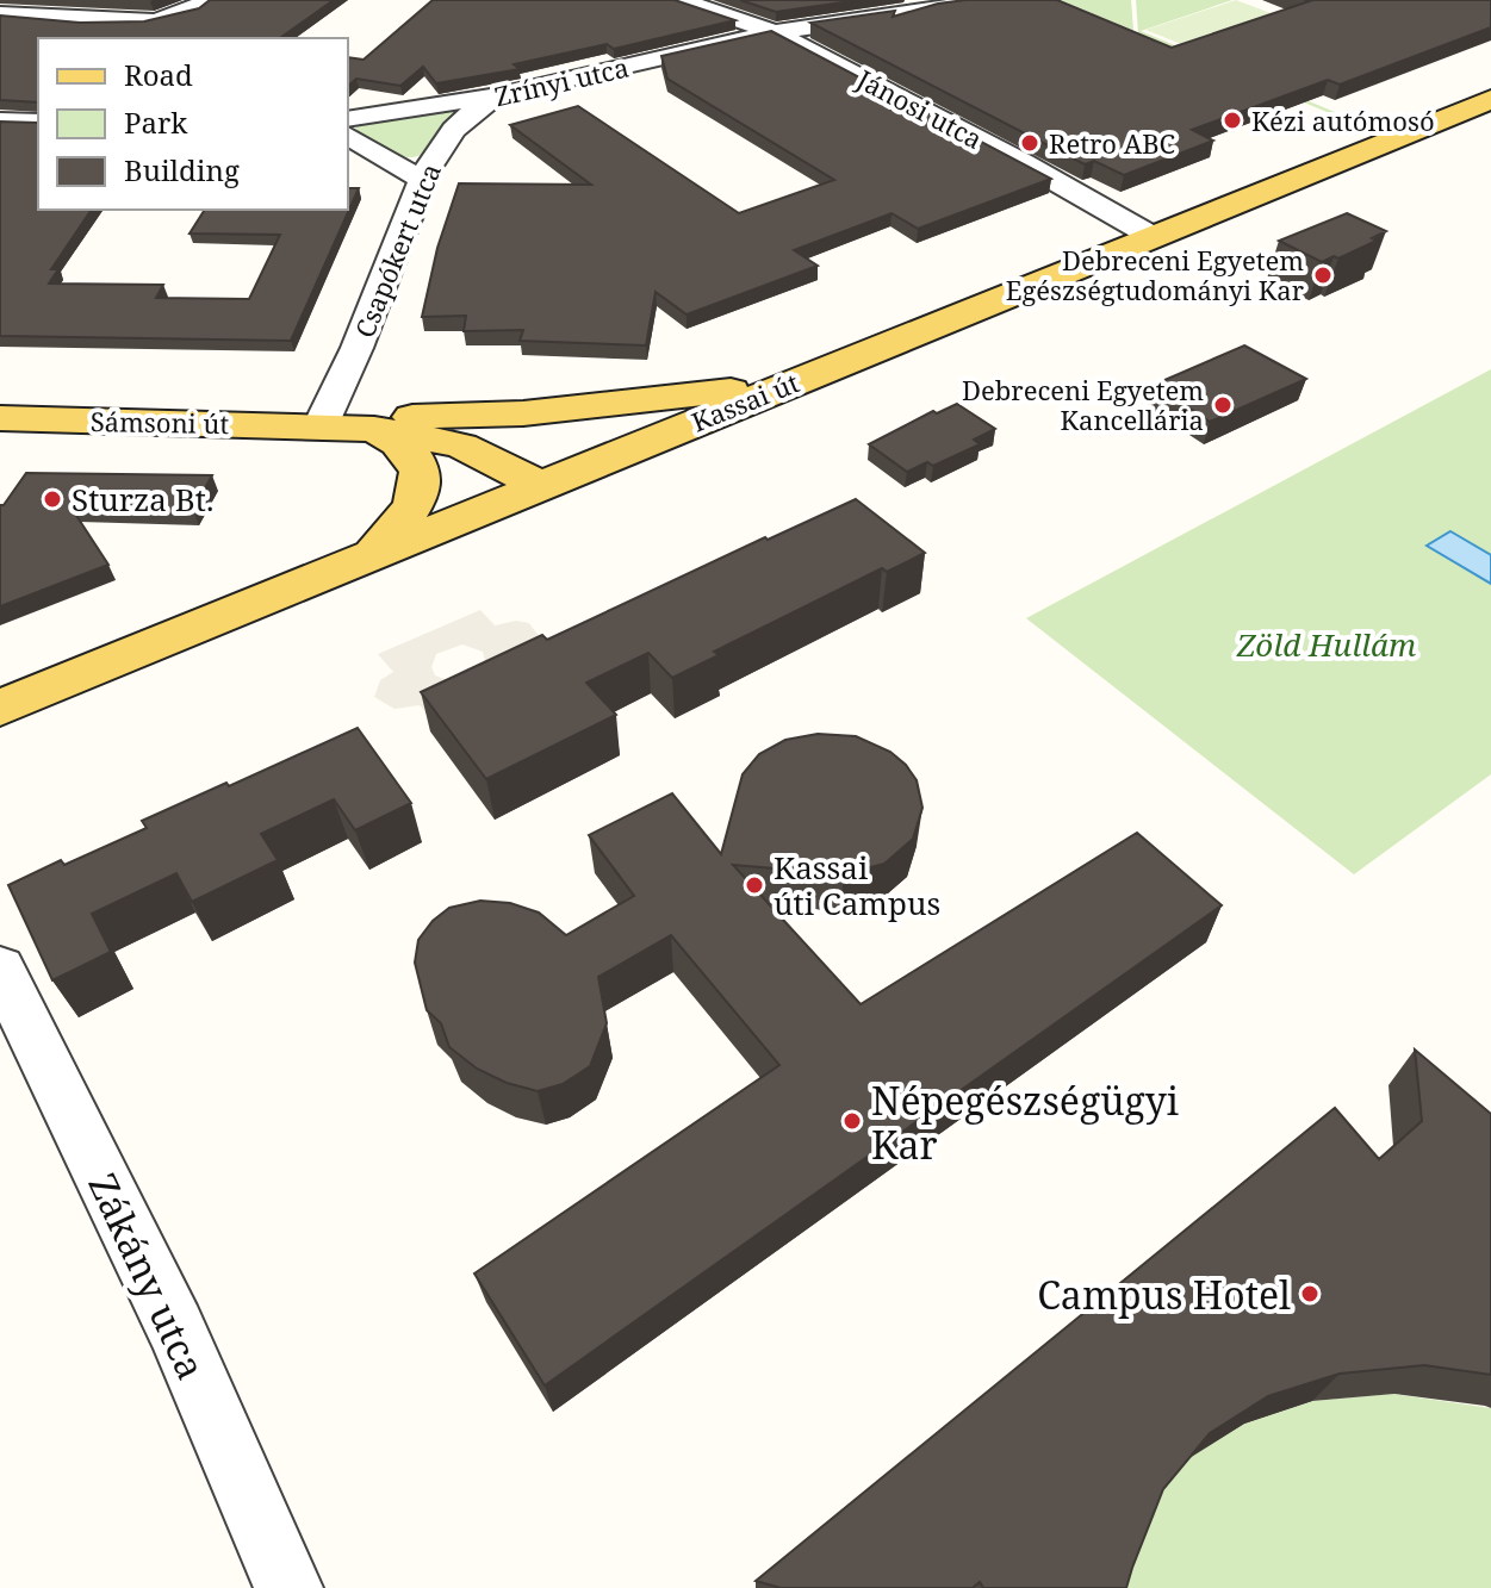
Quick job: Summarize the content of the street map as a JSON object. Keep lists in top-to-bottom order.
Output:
{
  "streets": {
    "main road": ["Kassai út", "Sámsoni út"],
    "street": [
      "Zrínyi utca",
      "Jánosi utca",
      "Csapókert utca",
      "Zákány utca"
    ]
  },
  "crossings": [
    ["Zrínyi utca", "Jánosi utca"],
    ["Zrínyi utca", "Csapókert utca"],
    ["Jánosi utca", "Kassai út"],
    ["Csapókert utca", "Sámsoni út"],
    ["Kassai út", "Sámsoni út"]
  ],
  "parks": ["Zöld Hullám"],
  "places": [
    "Kézi autómosó",
    "Retro ABC",
    "Debreceni Egyetem Egészségtudományi Kar",
    "Debreceni Egyetem Kancellária",
    "Sturza Bt.",
    "Kassai úti Campus",
    "Népegészségügyi Kar",
    "Campus Hotel"
  ],
  "legend": ["Road", "Park", "Building"]
}
